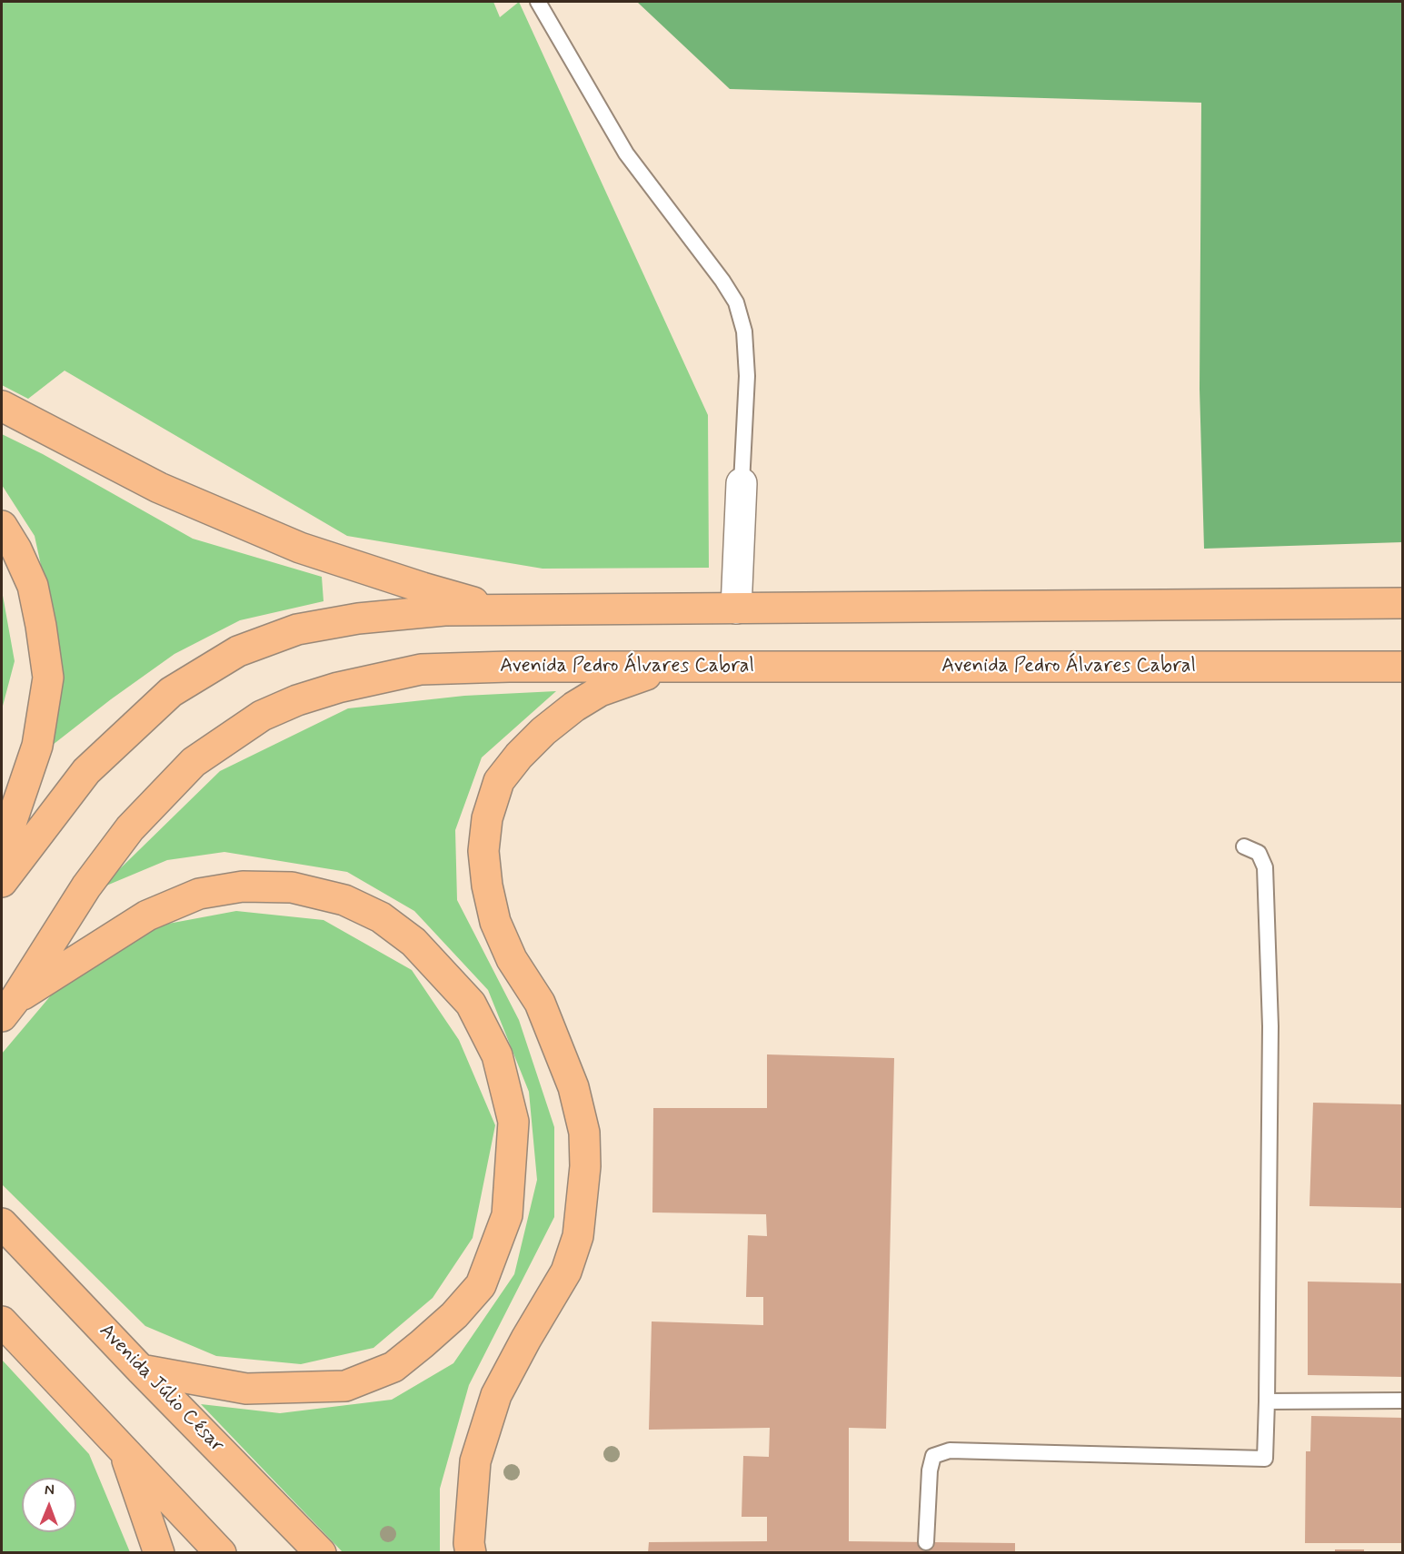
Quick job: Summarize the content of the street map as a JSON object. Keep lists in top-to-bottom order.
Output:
{
  "streets": {
    "main road": ["Avenida Pedro Álvares Cabral", "Avenida Júlio César"]
  },
  "north": "top"
}
